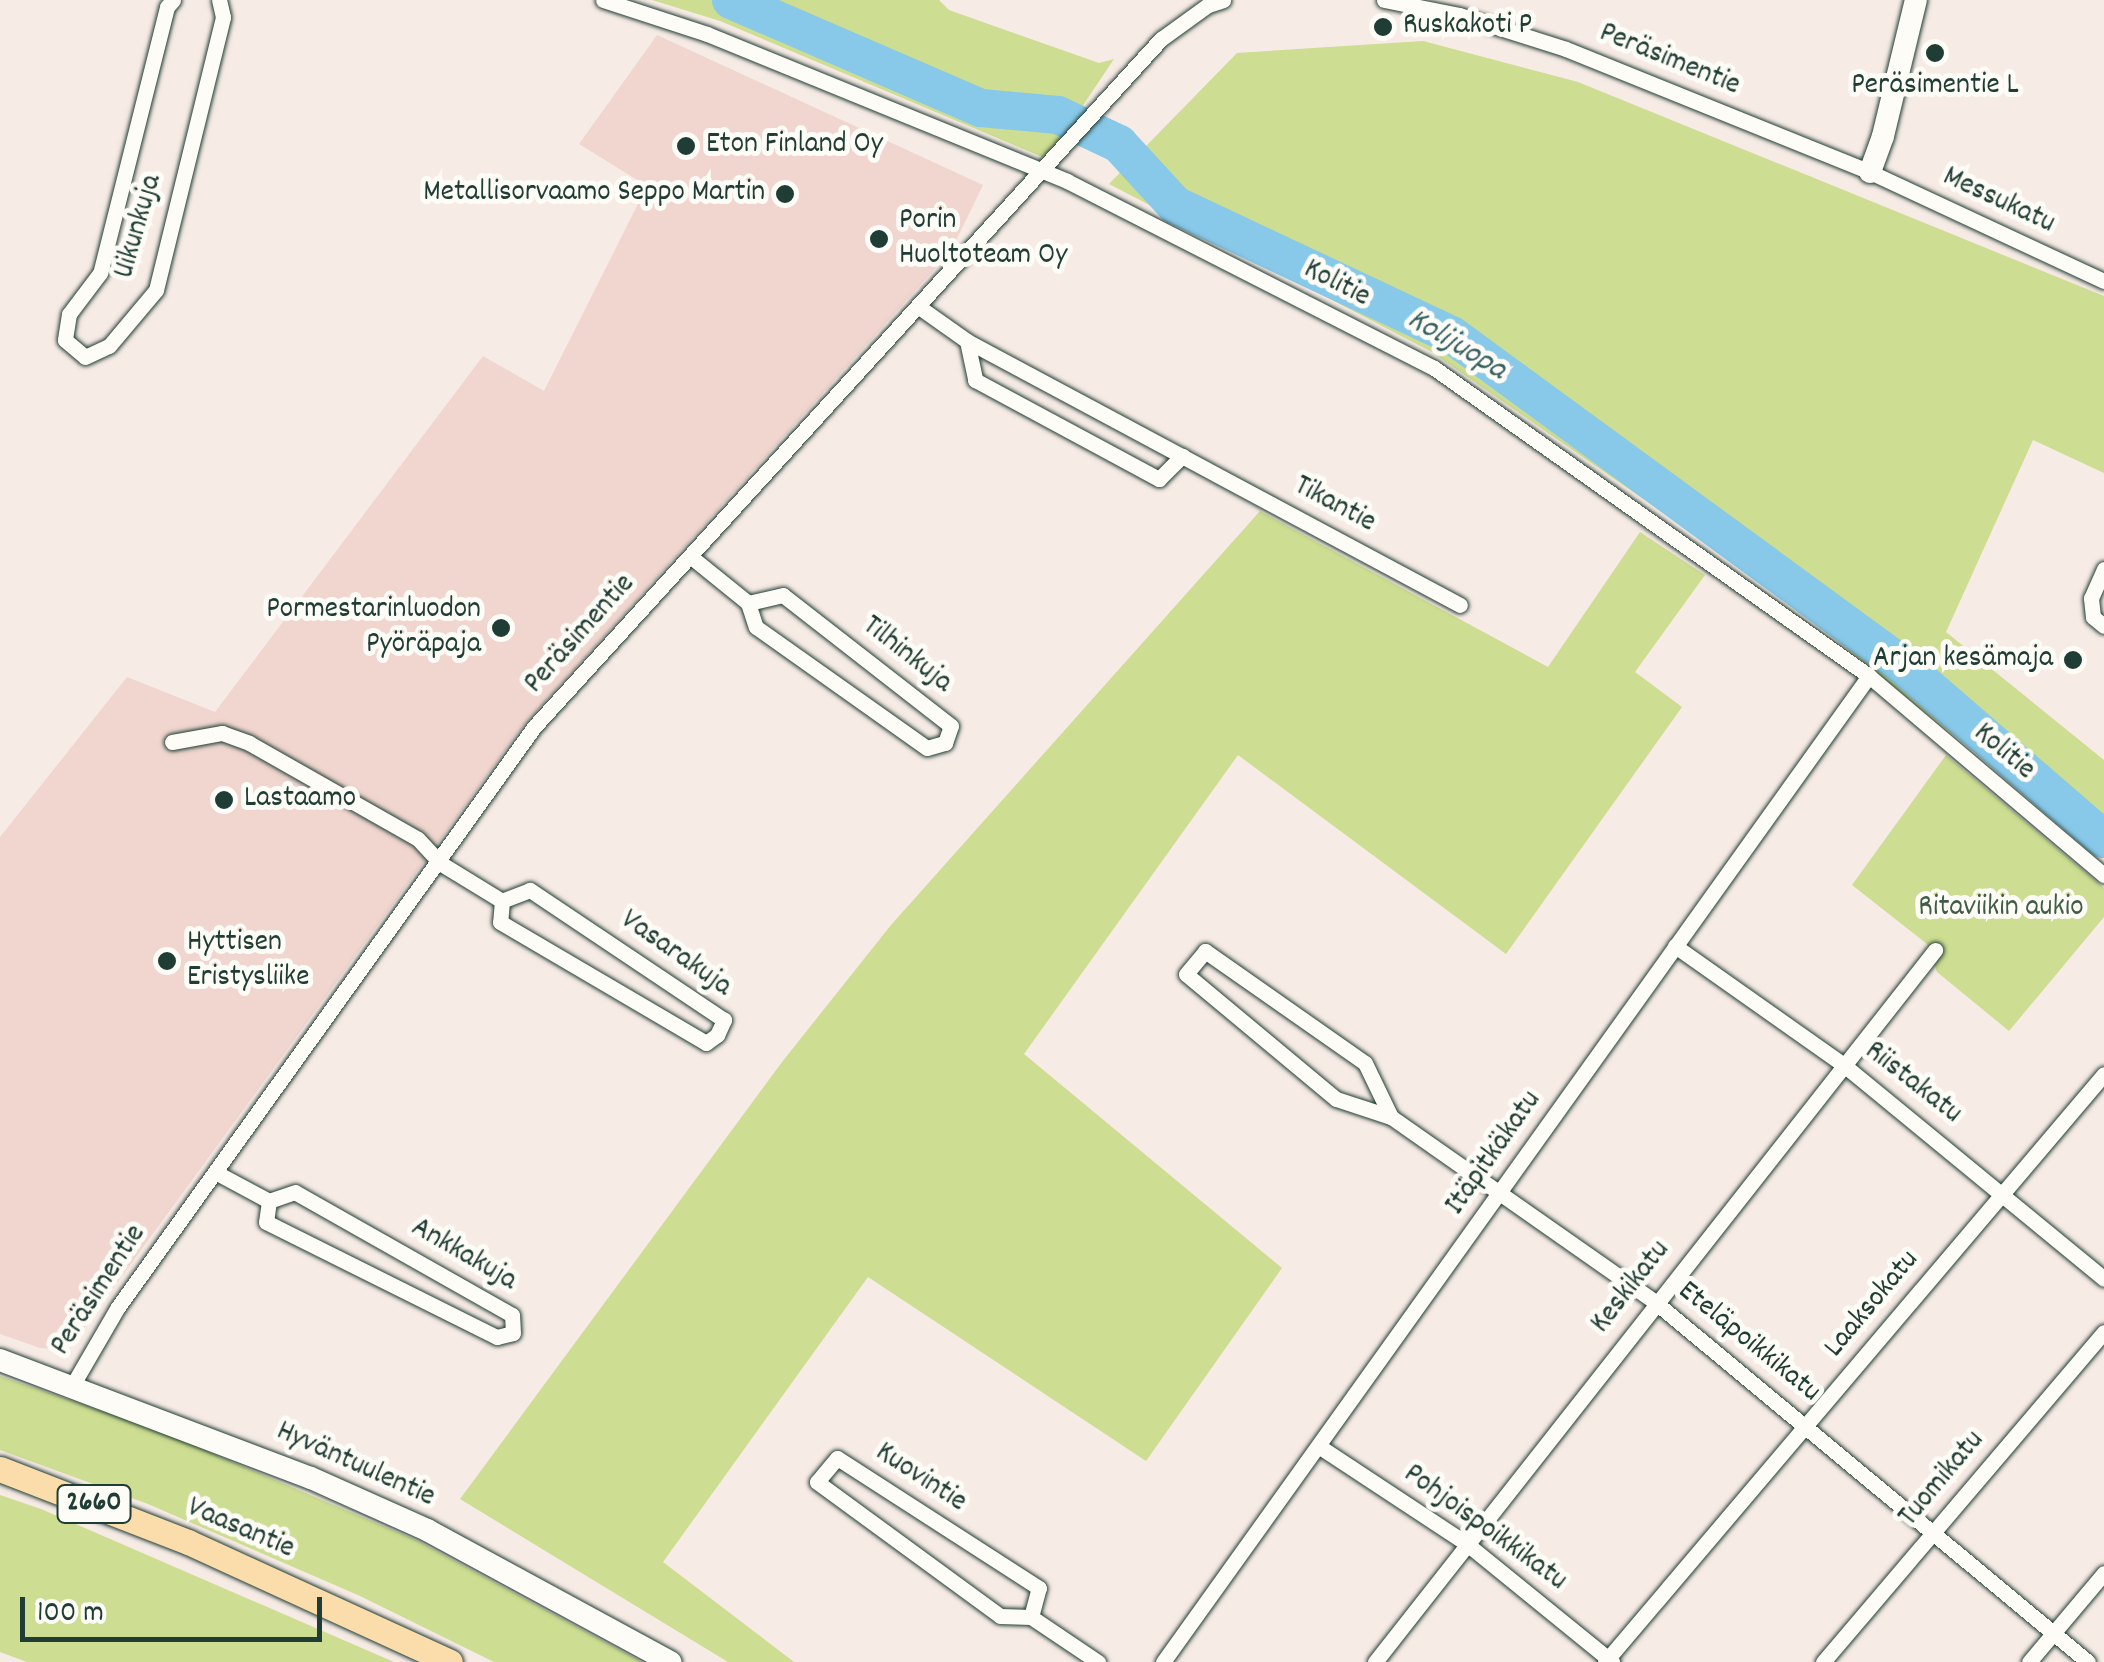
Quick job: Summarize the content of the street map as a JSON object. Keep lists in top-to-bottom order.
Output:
{
  "streets": {
    "main road": ["2660", "Vaasantie"],
    "street": [
      "Peräsimentie",
      "Messukatu",
      "Uikunkuja",
      "Kolitie",
      "Tikantie",
      "Tilhinkuja",
      "Vasarakuja",
      "Riistakatu",
      "Itäpitkäkatu",
      "Ankkakuja",
      "Keskikatu",
      "Laaksokatu",
      "Eteläpoikkikatu",
      "Hyväntuulentie",
      "Kuovintie",
      "Tuomikatu",
      "Pohjoispoikkikatu"
    ]
  },
  "crossings": [
    ["Peräsimentie", "Messukatu"],
    ["Peräsimentie", "Kolitie"],
    ["Peräsimentie", "Tikantie"],
    ["Peräsimentie", "Tilhinkuja"],
    ["Peräsimentie", "Vasarakuja"],
    ["Peräsimentie", "Ankkakuja"],
    ["Peräsimentie", "Hyväntuulentie"],
    ["Kolitie", "Itäpitkäkatu"],
    ["Riistakatu", "Itäpitkäkatu"],
    ["Riistakatu", "Keskikatu"],
    ["Riistakatu", "Laaksokatu"],
    ["Itäpitkäkatu", "Eteläpoikkikatu"],
    ["Itäpitkäkatu", "Pohjoispoikkikatu"],
    ["Keskikatu", "Eteläpoikkikatu"],
    ["Keskikatu", "Pohjoispoikkikatu"],
    ["Laaksokatu", "Eteläpoikkikatu"],
    ["Laaksokatu", "Pohjoispoikkikatu"],
    ["Eteläpoikkikatu", "Tuomikatu"]
  ],
  "water": ["Kolijuopa"],
  "parks": ["Ritaviikin aukio"],
  "places": [
    "Ruskakoti P",
    "Peräsimentie L",
    "Eton Finland Oy",
    "Metallisorvaamo Seppo Martin",
    "Porin Huoltoteam Oy",
    "Pormestarinluodon Pyöräpaja",
    "Arjan kesämaja",
    "Lastaamo",
    "Hyttisen Eristysliike"
  ],
  "scale_bar": "100 m"
}
